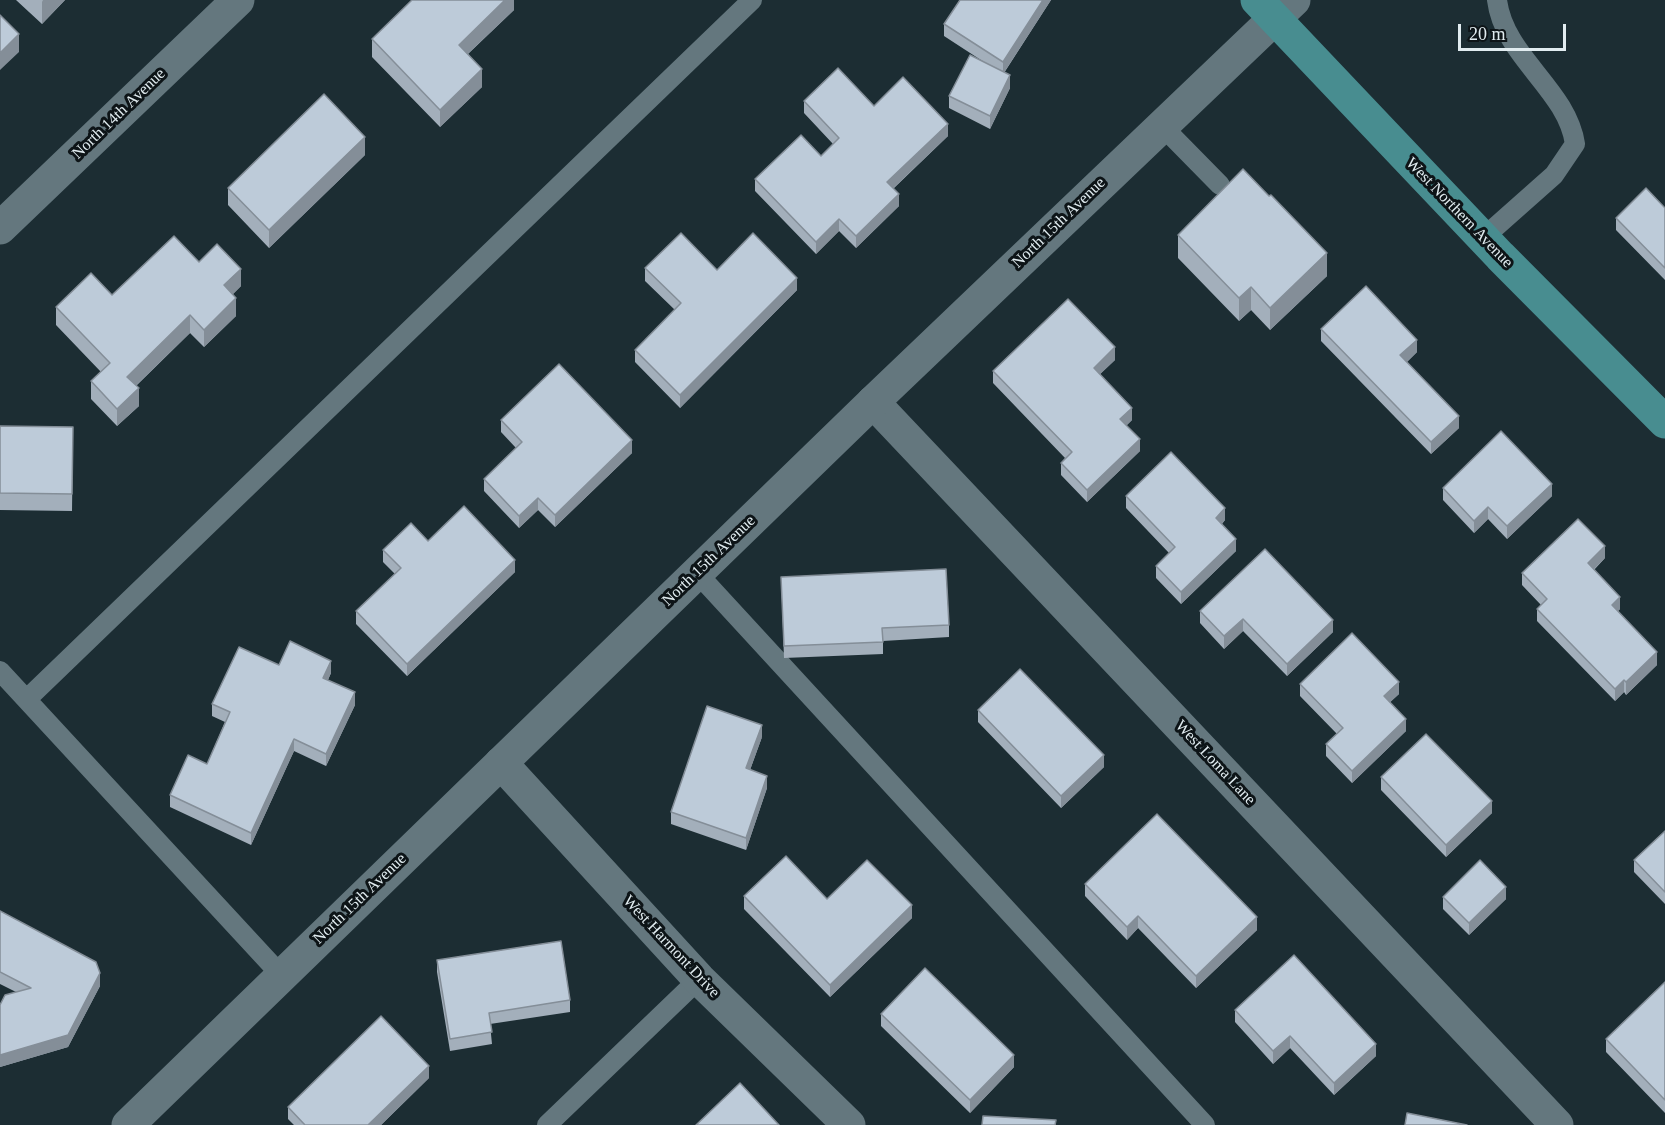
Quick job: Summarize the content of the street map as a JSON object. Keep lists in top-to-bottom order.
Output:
{
  "streets": {
    "main road": ["West Northern Avenue"],
    "street": [
      "North 14th Avenue",
      "North 15th Avenue",
      "West Loma Lane",
      "West Harmont Drive"
    ]
  },
  "crossings": [
    ["West Northern Avenue", "North 15th Avenue"],
    ["North 15th Avenue", "West Loma Lane"],
    ["North 15th Avenue", "West Harmont Drive"]
  ],
  "scale_bar": "20 m"
}
